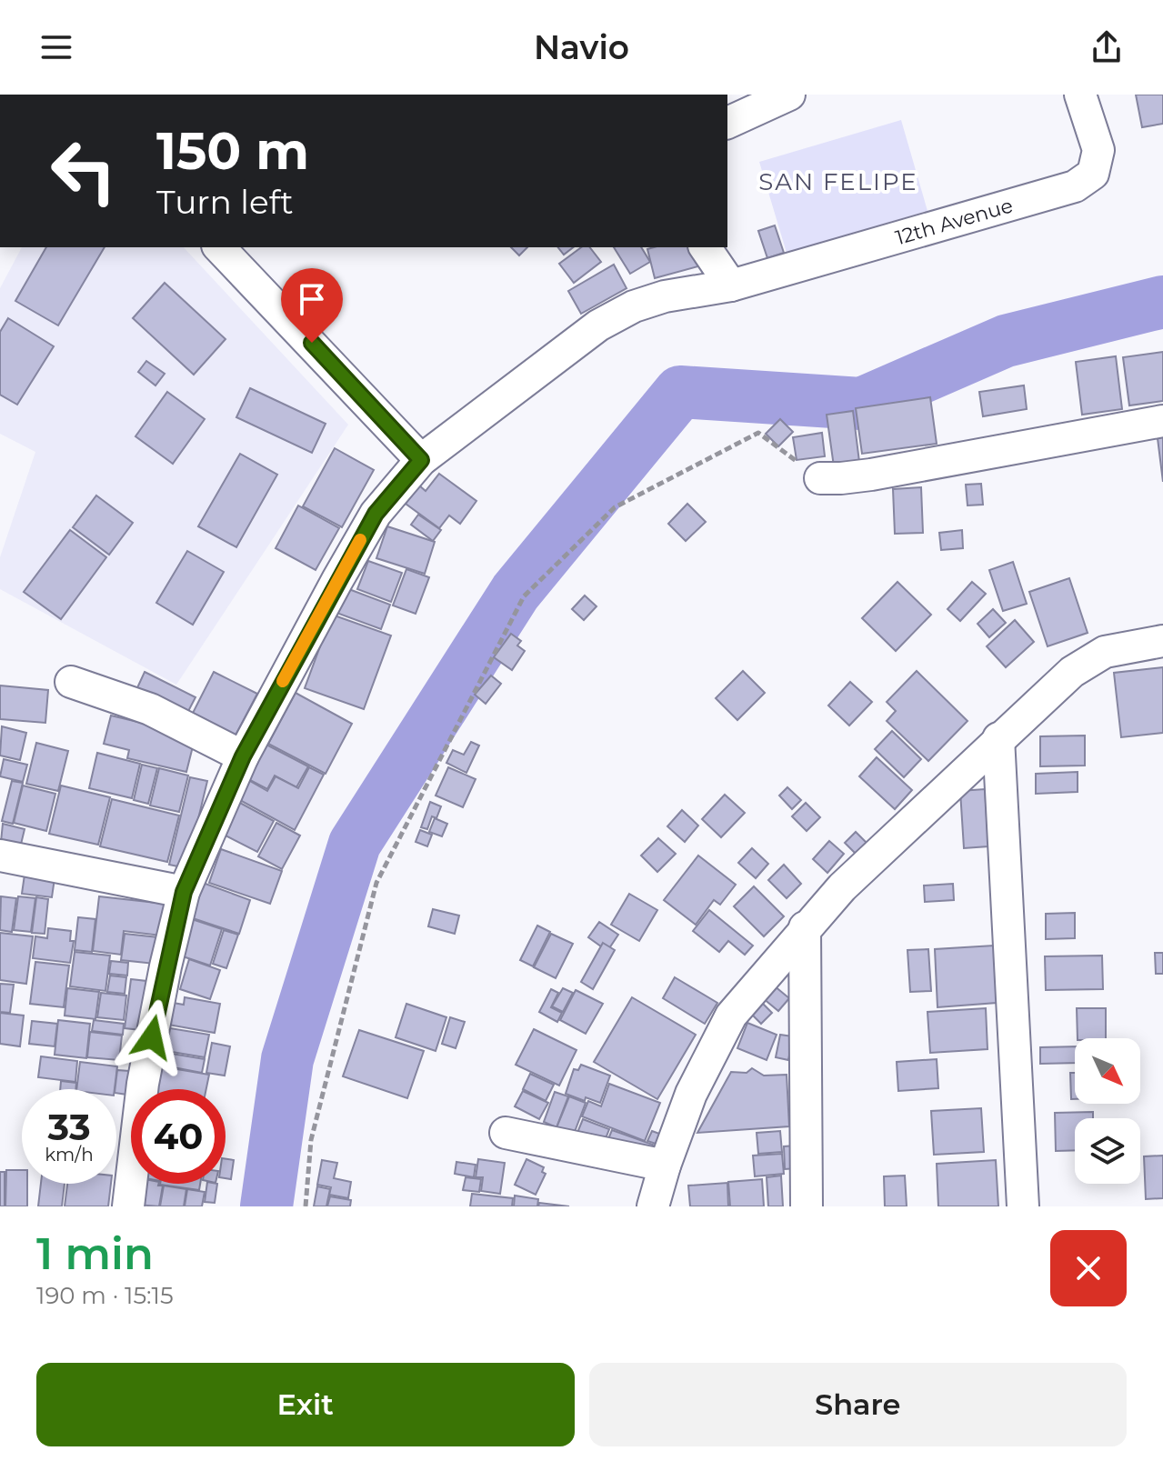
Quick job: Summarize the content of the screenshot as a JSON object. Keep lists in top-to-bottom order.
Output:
{
  "streets": {
    "street": ["12th Avenue"]
  },
  "districts": ["SAN FELIPE"],
  "north": "bottom right",
  "page": {
    "header": "Navio",
    "turn": ["150 m", "Turn left"],
    "speed": "33 km/h",
    "limit": "40",
    "heading": ["1 min", "190 m · 15:15"],
    "buttons": ["Exit", "Share"]
  }
}
